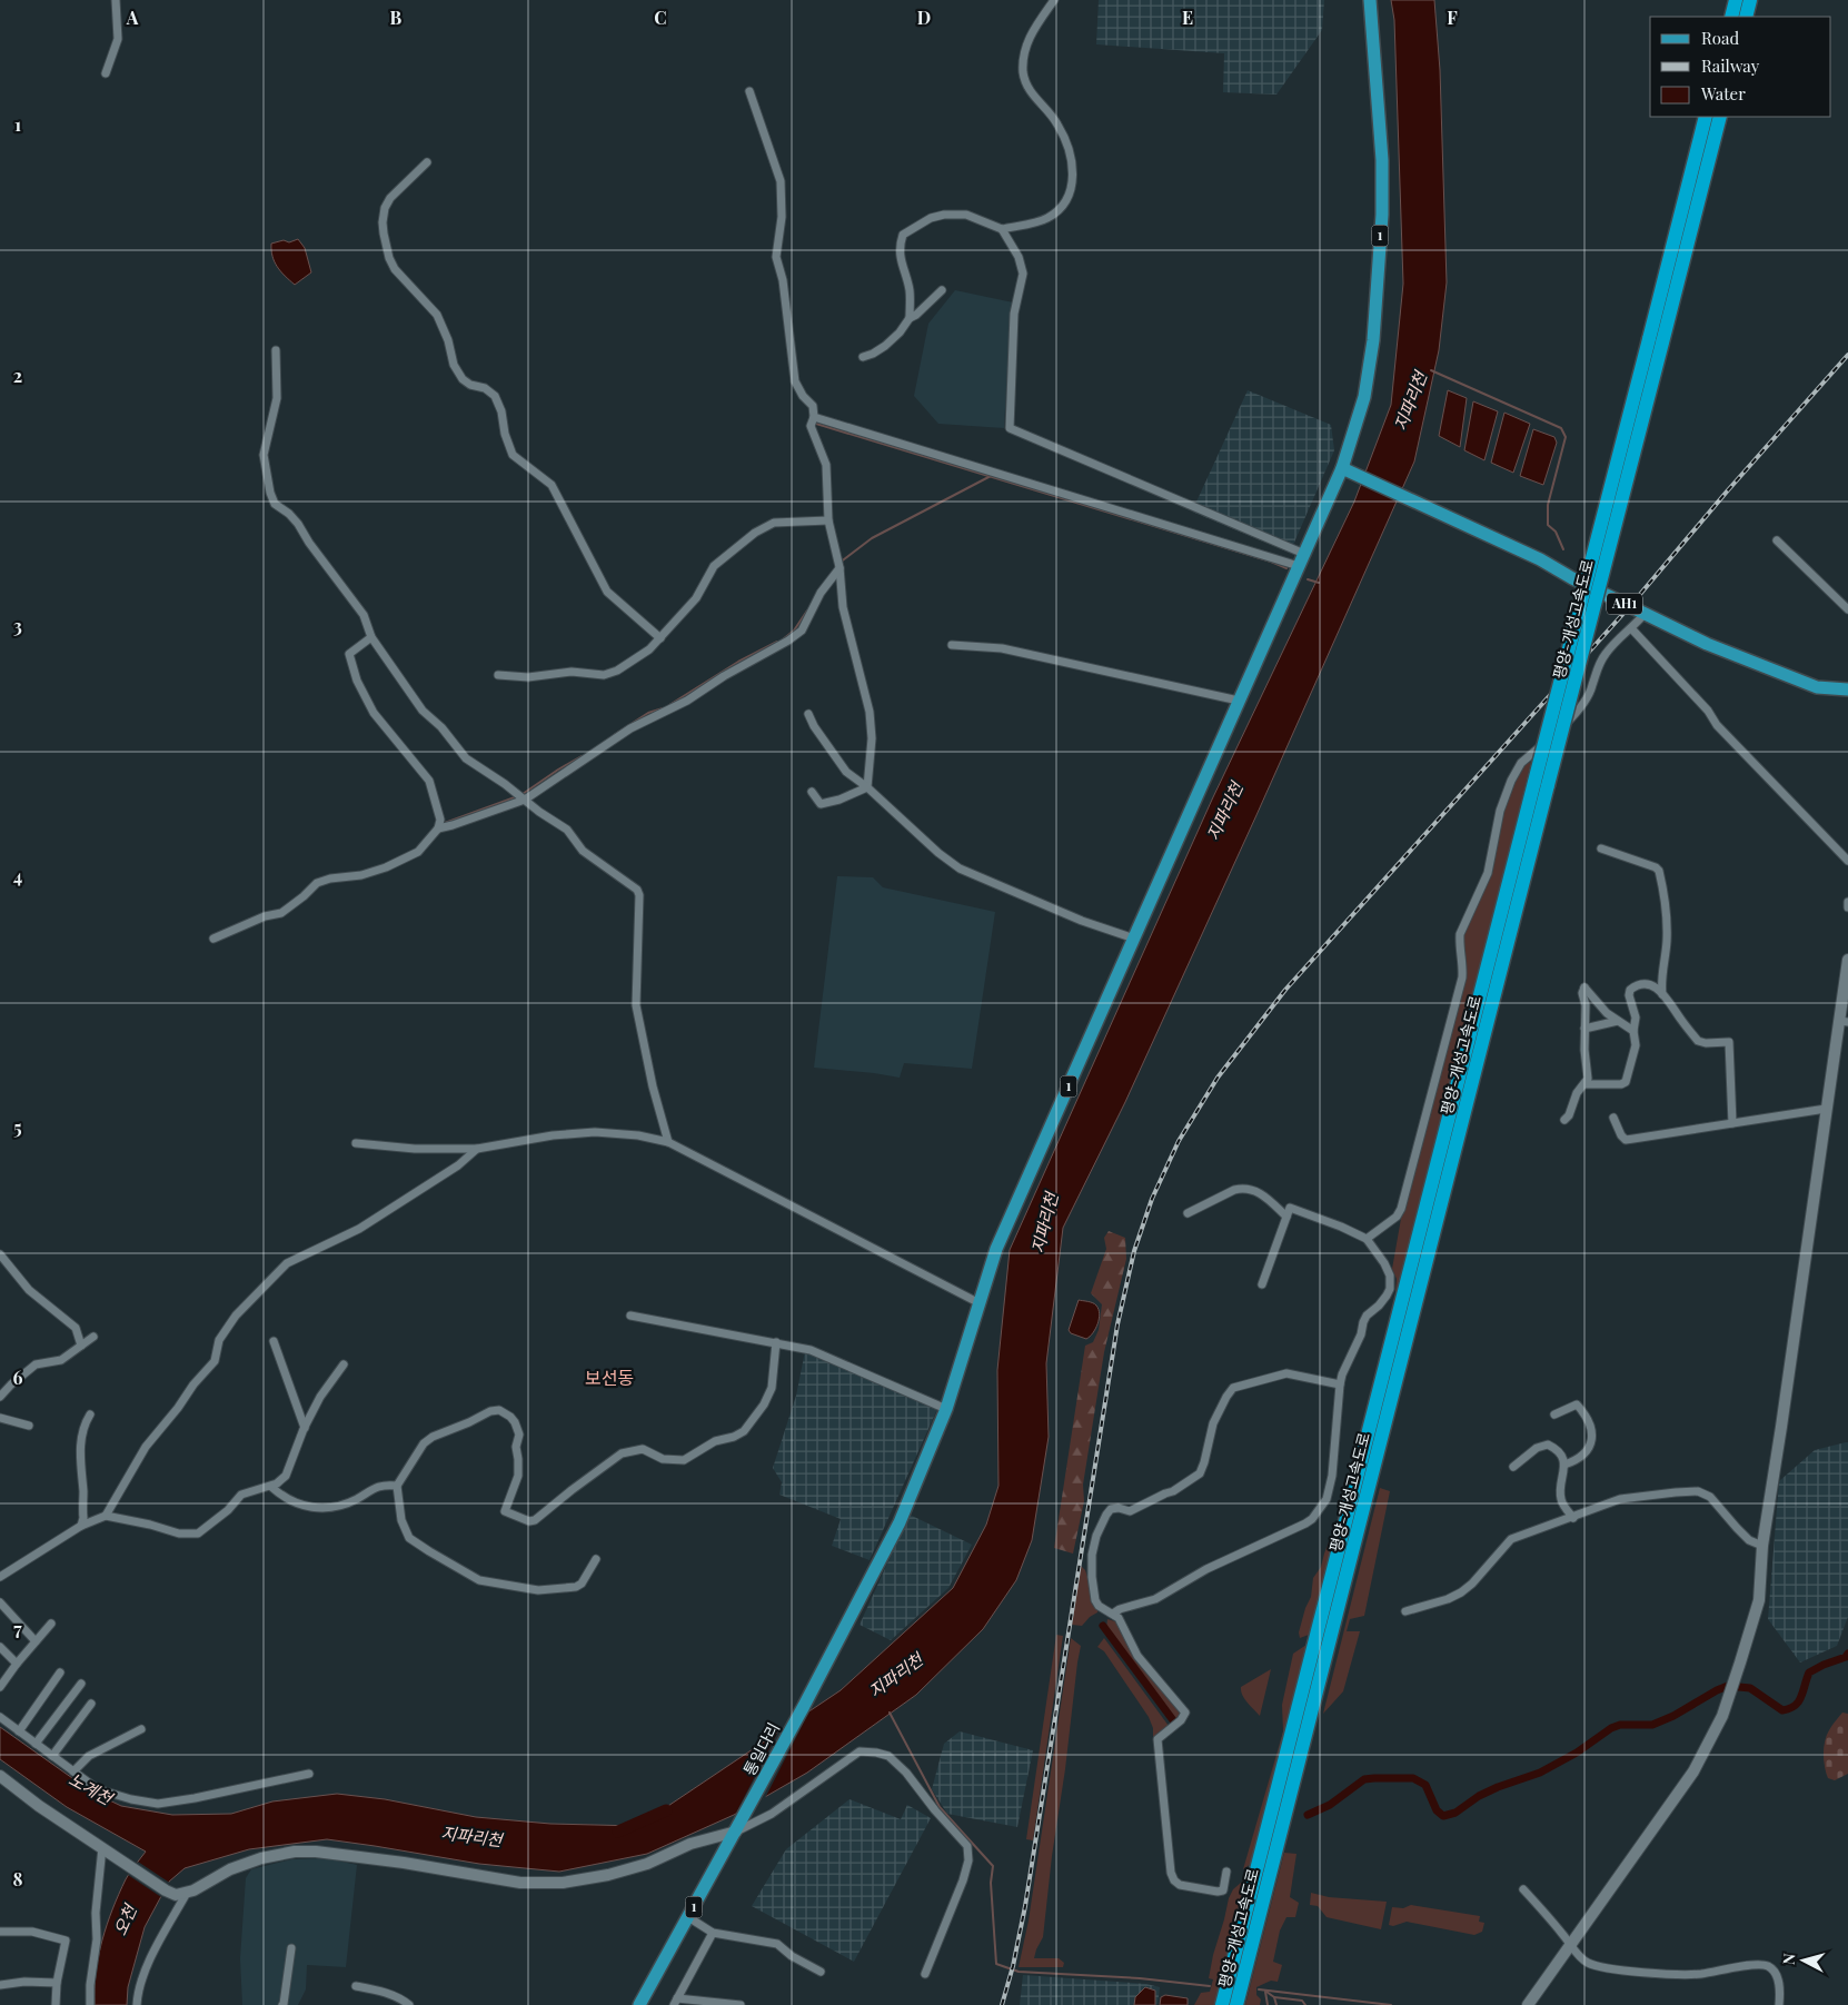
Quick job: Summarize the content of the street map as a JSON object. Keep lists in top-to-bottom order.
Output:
{
  "streets": {
    "highway": ["평양-개성고속도로"],
    "main road": ["1", "AH1", "통일다리"]
  },
  "crossings": [
    ["1", "AH1"],
    ["1", "통일다리"]
  ],
  "districts": ["보선동"],
  "water": ["지파리천", "노계천", "오천"],
  "legend": ["Road", "Railway", "Water"],
  "north": "left",
  "grid": {
    "columns": [
      "A",
      "B",
      "C",
      "D",
      "E",
      "F"
    ],
    "rows": [
      "1",
      "2",
      "3",
      "4",
      "5",
      "6",
      "7",
      "8"
    ]
  }
}
